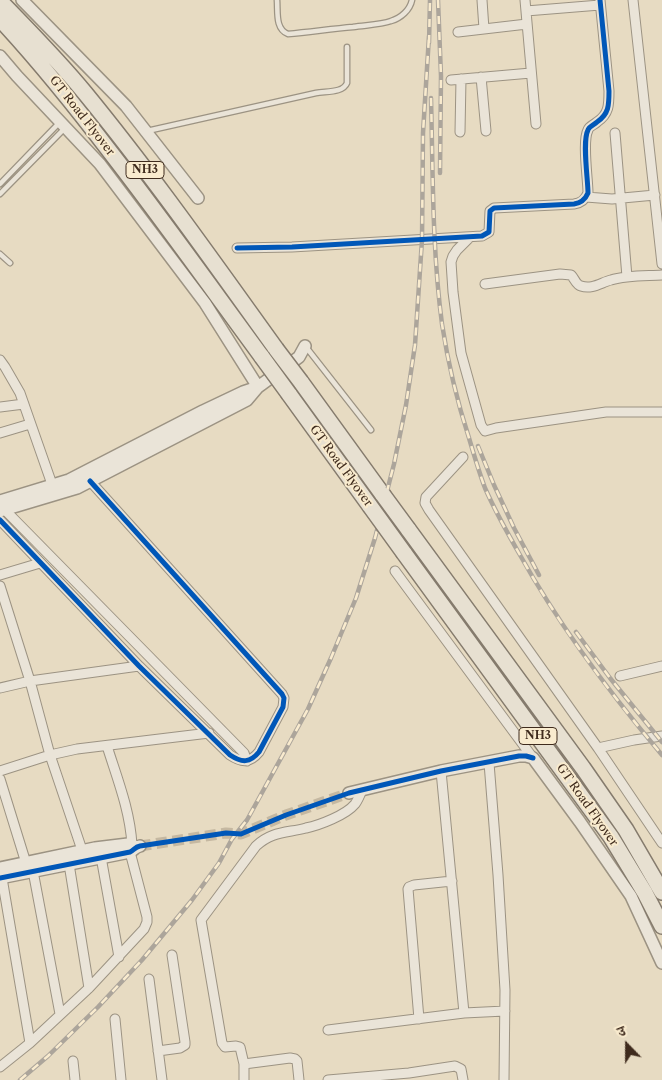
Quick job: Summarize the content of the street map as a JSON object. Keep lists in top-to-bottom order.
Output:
{
  "streets": {
    "highway": ["GT Road Flyover", "NH3"]
  },
  "north": "top"
}
